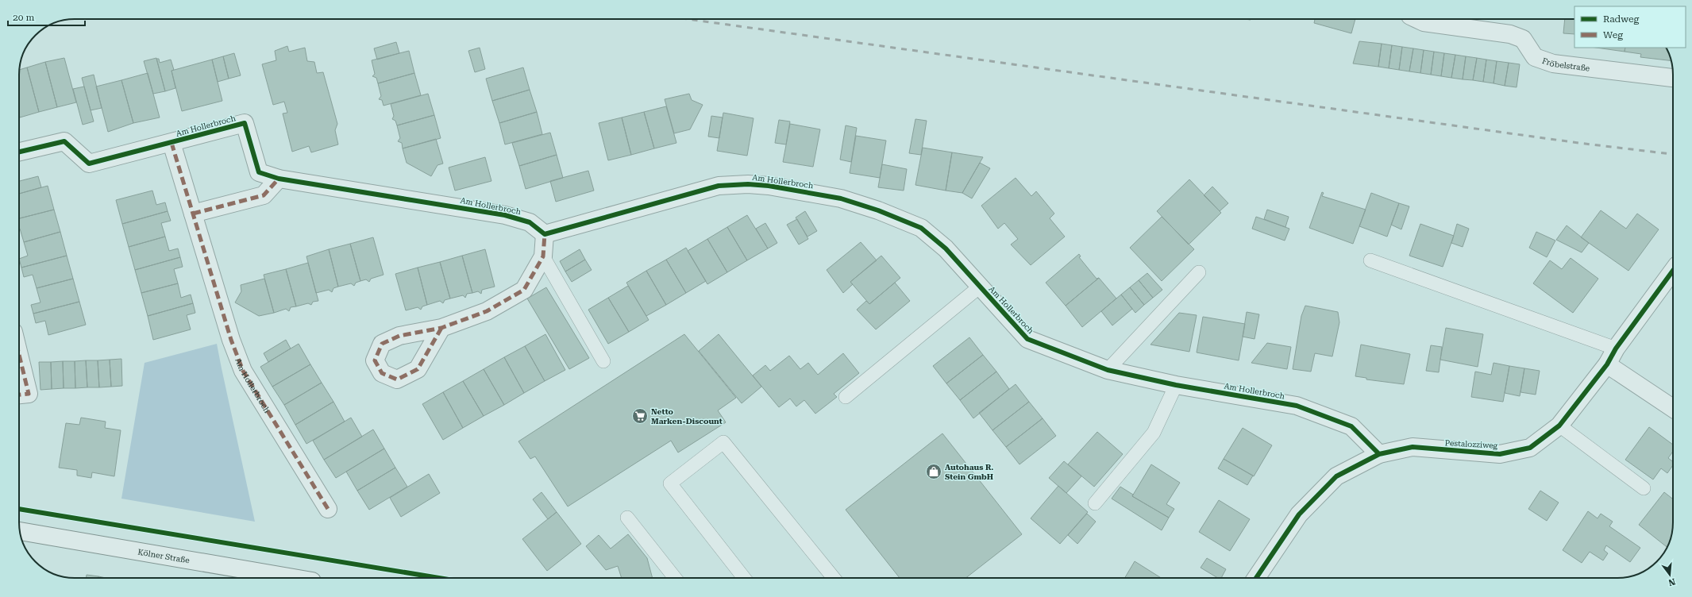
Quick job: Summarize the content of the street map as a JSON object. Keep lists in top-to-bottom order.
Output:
{
  "streets": {
    "street": [
      "Fröbelstraße",
      "Am Hollerbroch",
      "Pestalozziweg",
      "Kölner Straße"
    ]
  },
  "crossings": [
    ["Am Hollerbroch", "Pestalozziweg"]
  ],
  "places": {
    "supermarket": ["Netto Marken-Discount"],
    "shop": ["Autohaus R. Stein GmbH"]
  },
  "legend": ["Radweg", "Weg"],
  "scale_bar": "20 m",
  "north": "bottom"
}
